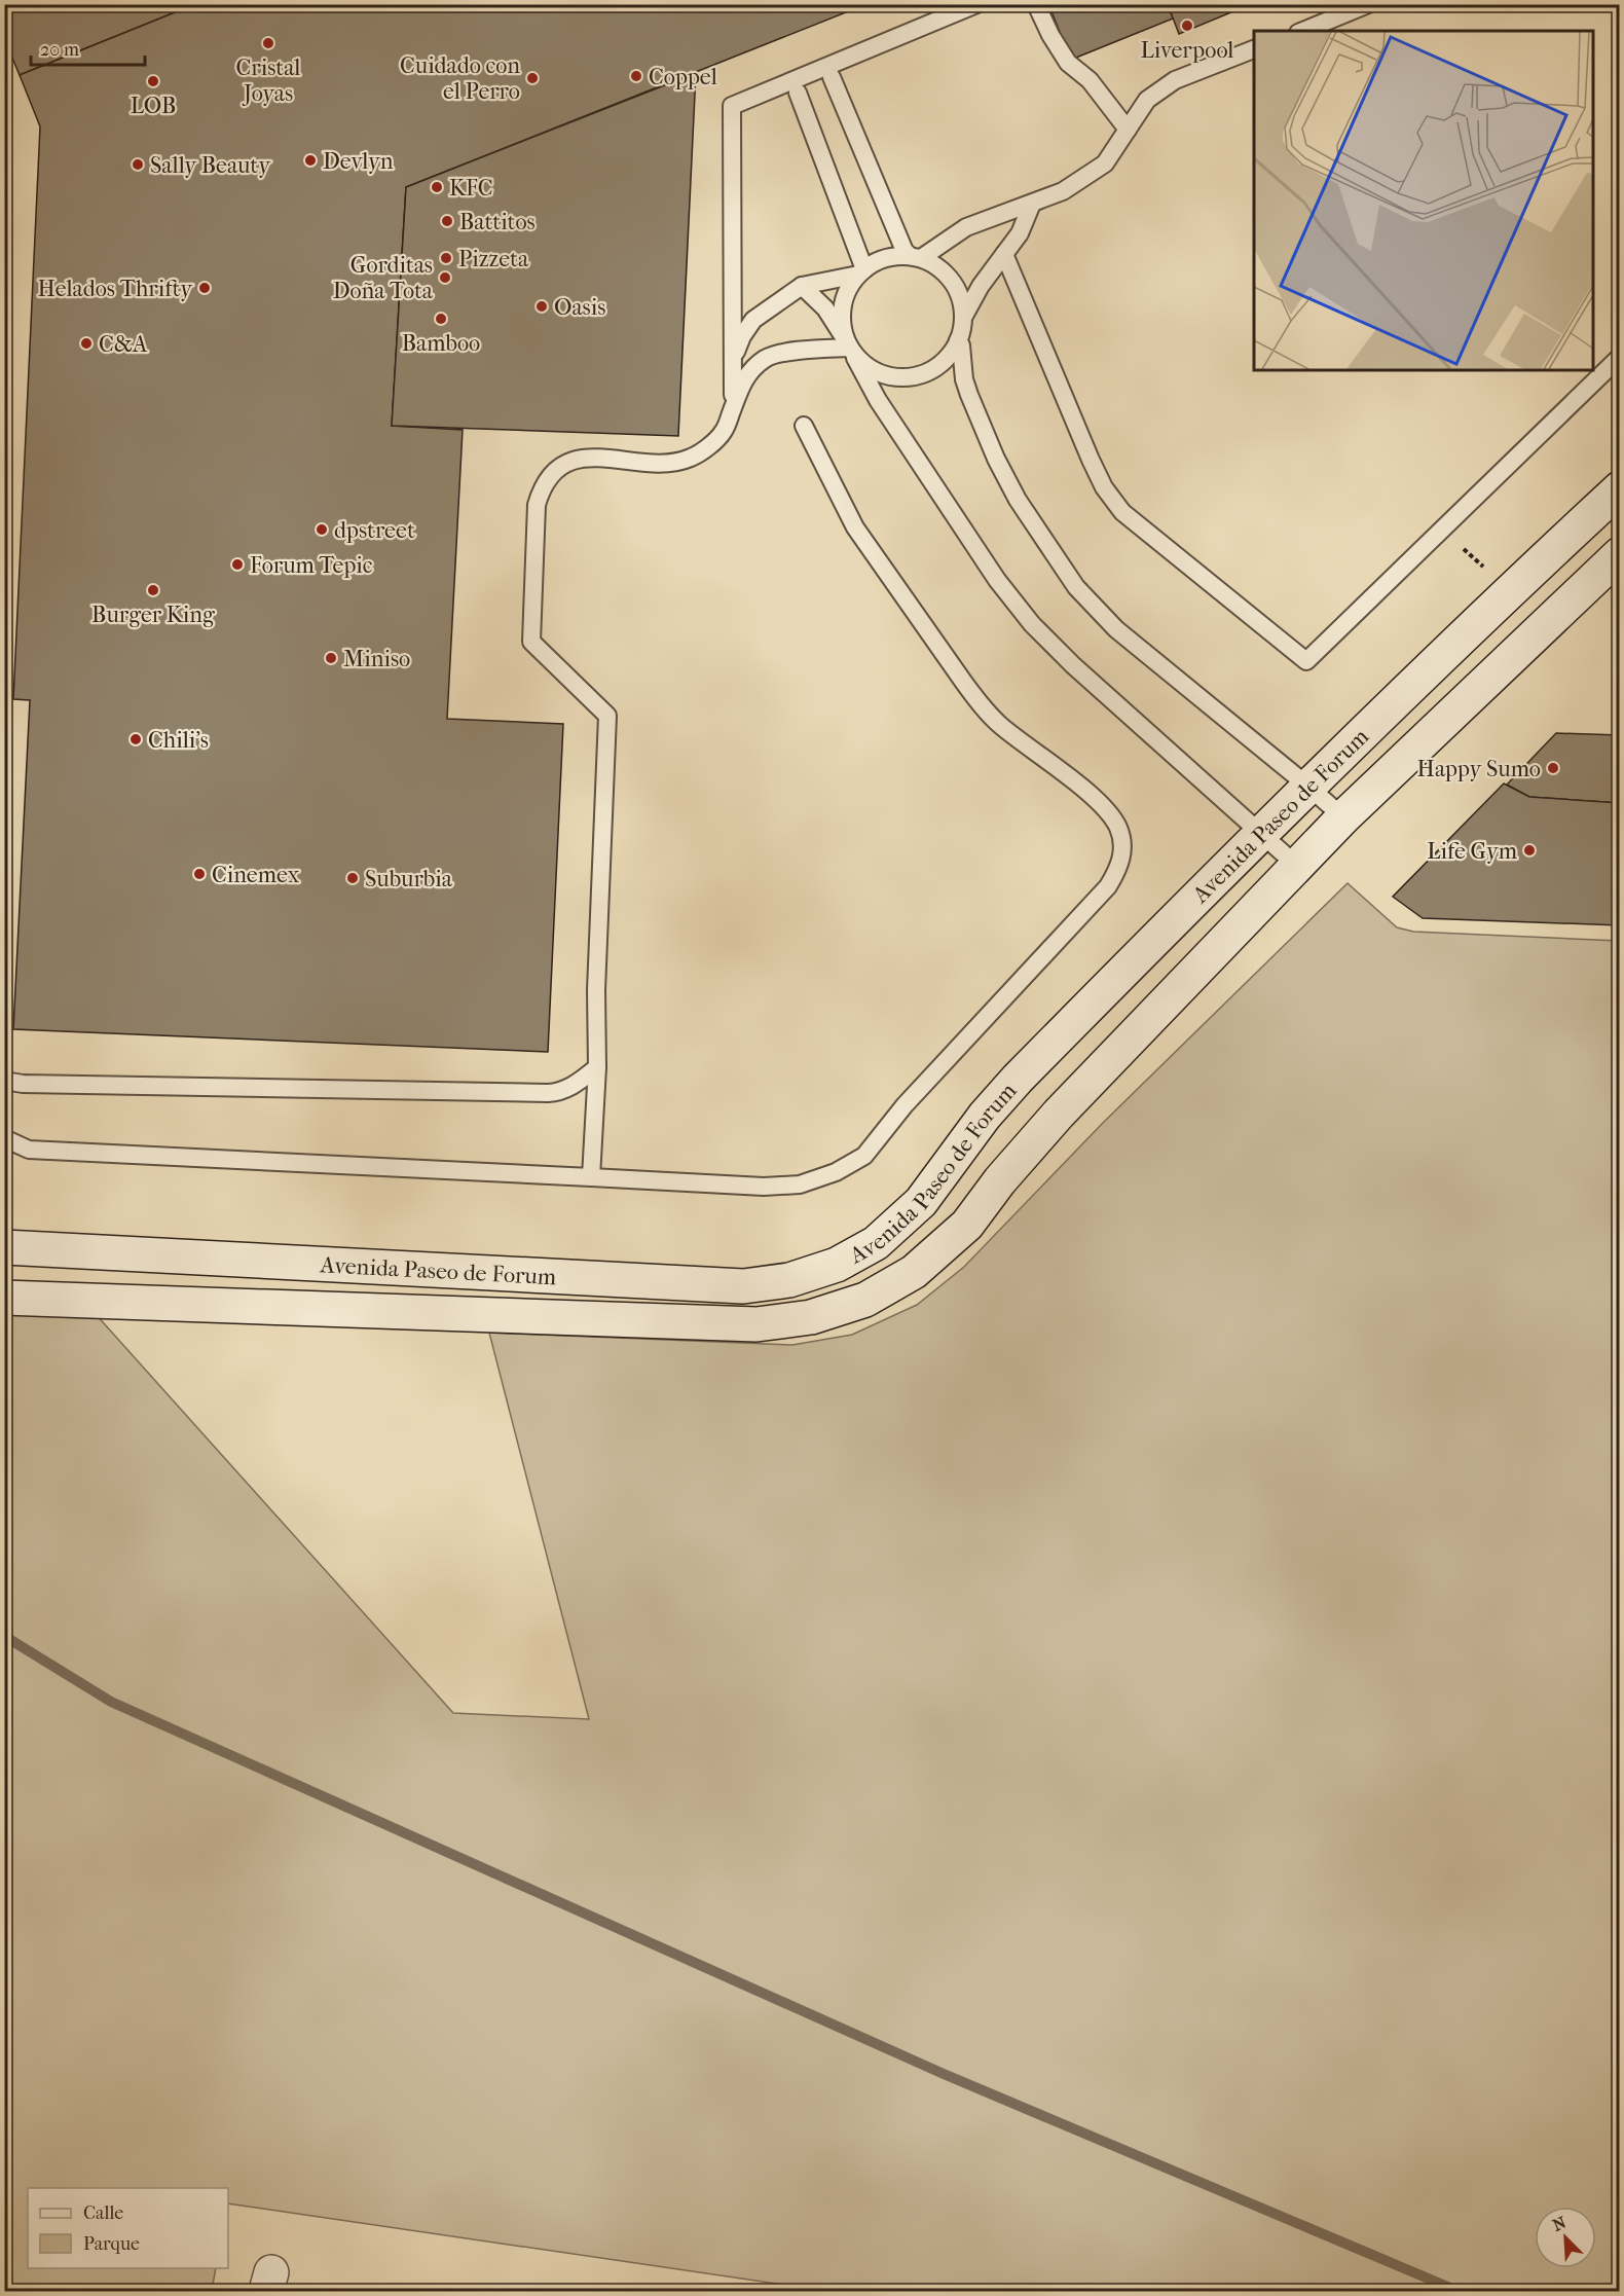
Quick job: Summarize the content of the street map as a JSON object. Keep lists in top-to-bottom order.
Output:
{
  "streets": {
    "street": ["Avenida Paseo de Forum"]
  },
  "places": [
    "Liverpool",
    "Cristal Joyas",
    "Coppel",
    "Cuidado con el Perro",
    "LOB",
    "Devlyn",
    "Sally Beauty",
    "KFC",
    "Battitos",
    "Pizzeta",
    "Gorditas Doña Tota",
    "Helados Thrifty",
    "Oasis",
    "Bamboo",
    "C&A",
    "dpstreet",
    "Forum Tepic",
    "Burger King",
    "Miniso",
    "Chili's",
    "Happy Sumo",
    "Life Gym",
    "Cinemex",
    "Suburbia"
  ],
  "legend": ["Calle", "Parque"],
  "scale_bar": "20 m",
  "north": "top left"
}
